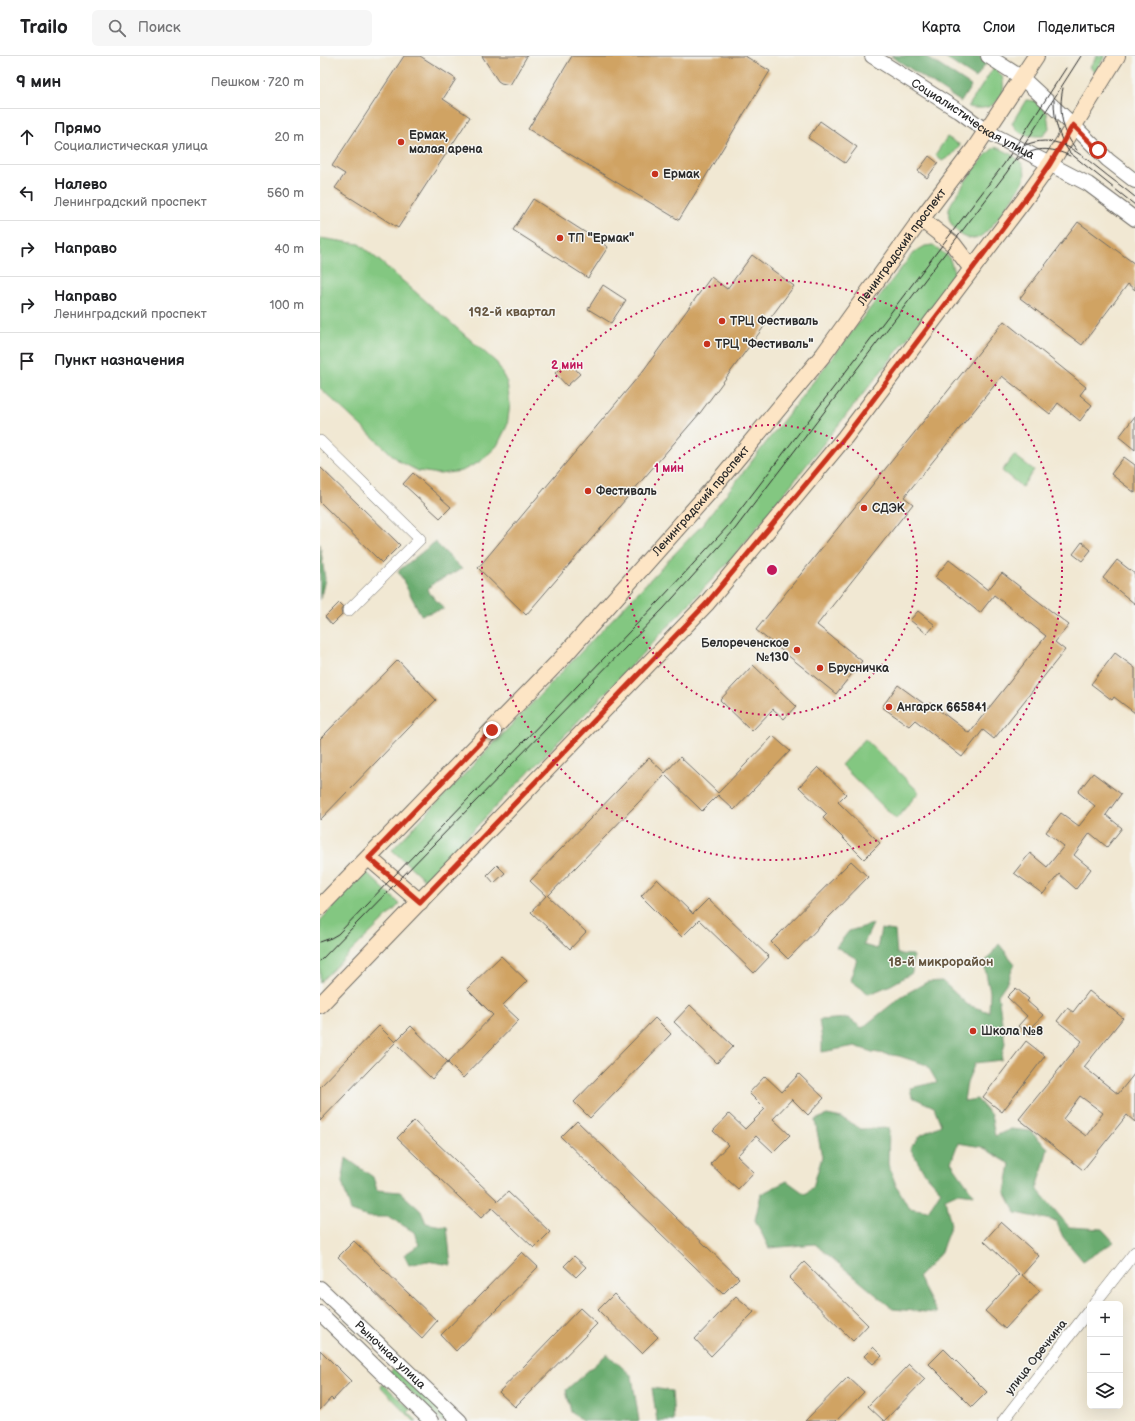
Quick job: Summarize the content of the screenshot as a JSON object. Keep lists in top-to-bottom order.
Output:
{
  "streets": {
    "main road": ["Ленинградский проспект"],
    "street": ["Социалистическая улица", "Рыночная улица", "улица Оречкина"]
  },
  "crossings": [
    ["Социалистическая улица", "Ленинградский проспект"]
  ],
  "districts": ["192-й квартал", "18-й микрорайон"],
  "places": [
    "Ермак, малая арена",
    "Ермак",
    "ТП \"Ермак\"",
    "ТРЦ Фестиваль",
    "ТРЦ \"Фестиваль\"",
    "Фестиваль",
    "СДЭК",
    "Белореченское №130",
    "Брусничка",
    "Ангарск 665841",
    "Школа №8"
  ],
  "page": {
    "header": "Trailo",
    "search": "Поиск",
    "nav": ["Карта", "Слои", "Поделиться"],
    "heading": ["9 мин", "Пешком · 720 m"],
    "list": [
      ["Прямо", "Социалистическая улица", "20 m"],
      ["Налево", "Ленинградский проспект", "560 m"],
      ["Направо", "40 m"],
      ["Направо", "Ленинградский проспект", "100 m"],
      "Пункт назначения"
    ],
    "map_buttons": ["+", "−"]
  },
  "rings": ["2 мин", "1 мин"]
}
